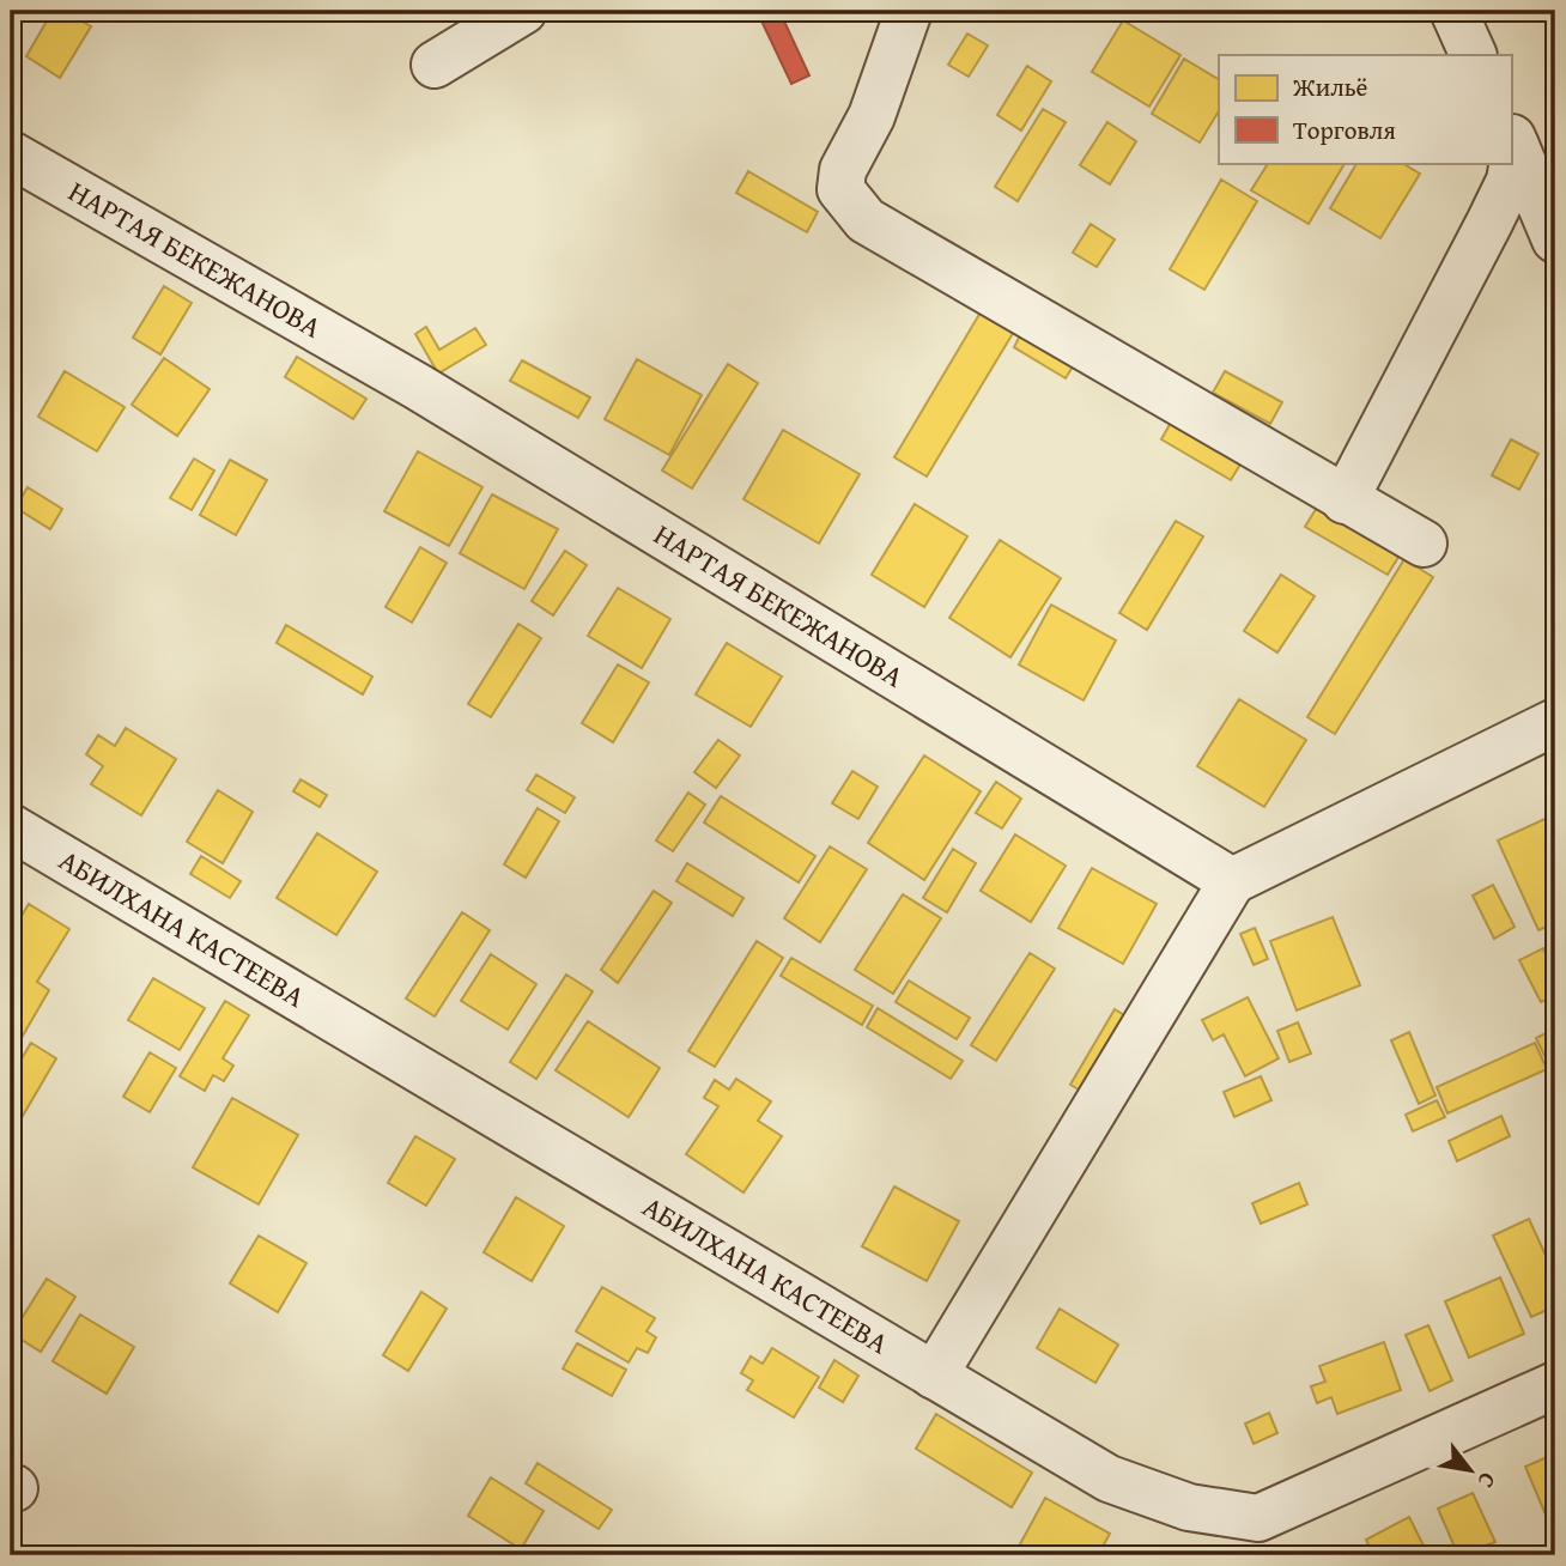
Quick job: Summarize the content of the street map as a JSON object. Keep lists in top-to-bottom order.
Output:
{
  "streets": {
    "street": ["НАРТАЯ БЕКЕЖАНОВА", "АБИЛХАНА КАСТЕЕВА"]
  },
  "legend": ["Жильё", "Торговля"],
  "north": "bottom right"
}
